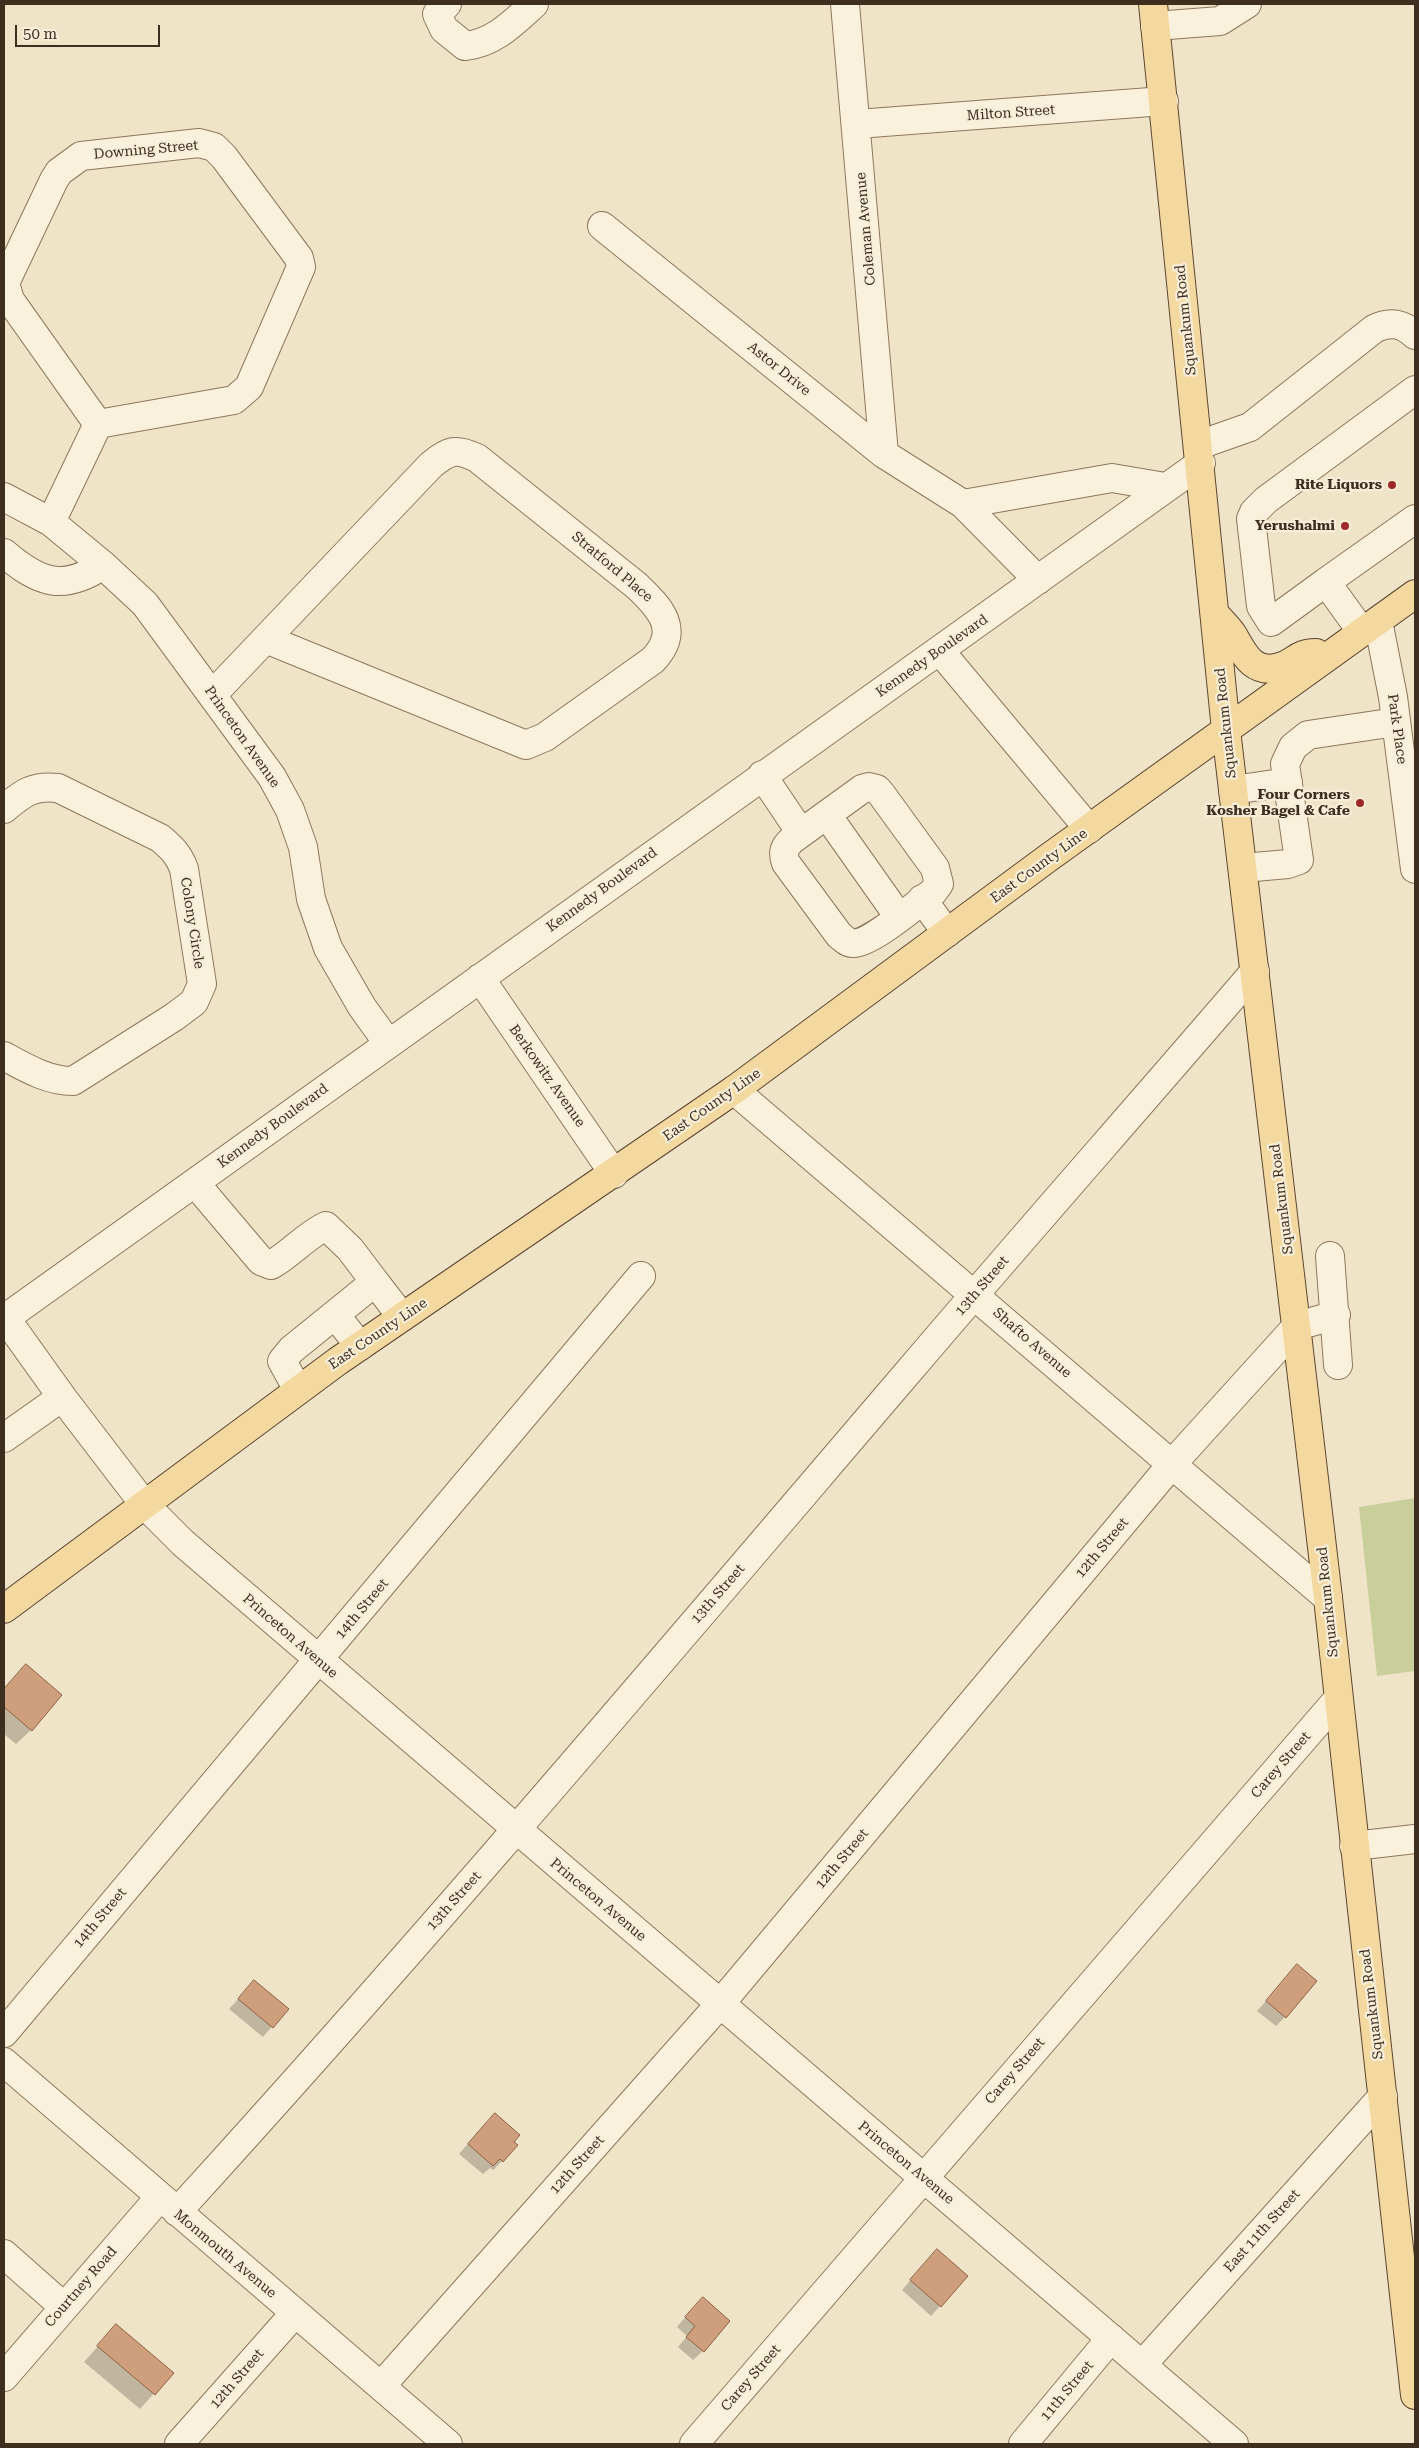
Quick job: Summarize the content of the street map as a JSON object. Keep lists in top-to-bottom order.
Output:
{
  "streets": {
    "main road": ["Squankum Road", "East County Line"],
    "street": [
      "Milton Street",
      "Downing Street",
      "Coleman Avenue",
      "Astor Drive",
      "Stratford Place",
      "Kennedy Boulevard",
      "Park Place",
      "Princeton Avenue",
      "Colony Circle",
      "Berkowitz Avenue",
      "13th Street",
      "Shafto Avenue",
      "12th Street",
      "14th Street",
      "Carey Street",
      "East 11th Street",
      "Monmouth Avenue",
      "Courtney Road",
      "11th Street"
    ]
  },
  "crossings": [
    ["Milton Street", "Coleman Avenue"],
    ["Milton Street", "Squankum Road"],
    ["Coleman Avenue", "Astor Drive"],
    ["Squankum Road", "Kennedy Boulevard"],
    ["Squankum Road", "East County Line"],
    ["Squankum Road", "13th Street"],
    ["Squankum Road", "Shafto Avenue"],
    ["Squankum Road", "12th Street"],
    ["Squankum Road", "Carey Street"],
    ["Squankum Road", "East 11th Street"],
    ["Astor Drive", "Kennedy Boulevard"],
    ["Stratford Place", "Princeton Avenue"],
    ["Kennedy Boulevard", "Princeton Avenue"],
    ["Kennedy Boulevard", "Berkowitz Avenue"],
    ["Park Place", "East County Line"],
    ["Princeton Avenue", "East County Line"],
    ["Princeton Avenue", "13th Street"],
    ["Princeton Avenue", "12th Street"],
    ["Princeton Avenue", "14th Street"],
    ["Princeton Avenue", "Carey Street"],
    ["Princeton Avenue", "East 11th Street"],
    ["Princeton Avenue", "11th Street"],
    ["East County Line", "Berkowitz Avenue"],
    ["East County Line", "Shafto Avenue"],
    ["13th Street", "Shafto Avenue"],
    ["13th Street", "Monmouth Avenue"],
    ["13th Street", "Courtney Road"],
    ["Shafto Avenue", "12th Street"],
    ["12th Street", "Monmouth Avenue"],
    ["Monmouth Avenue", "Courtney Road"]
  ],
  "places": ["Rite Liquors", "Yerushalmi", "Four Corners Kosher Bagel & Cafe"],
  "scale_bar": "50 m"
}
